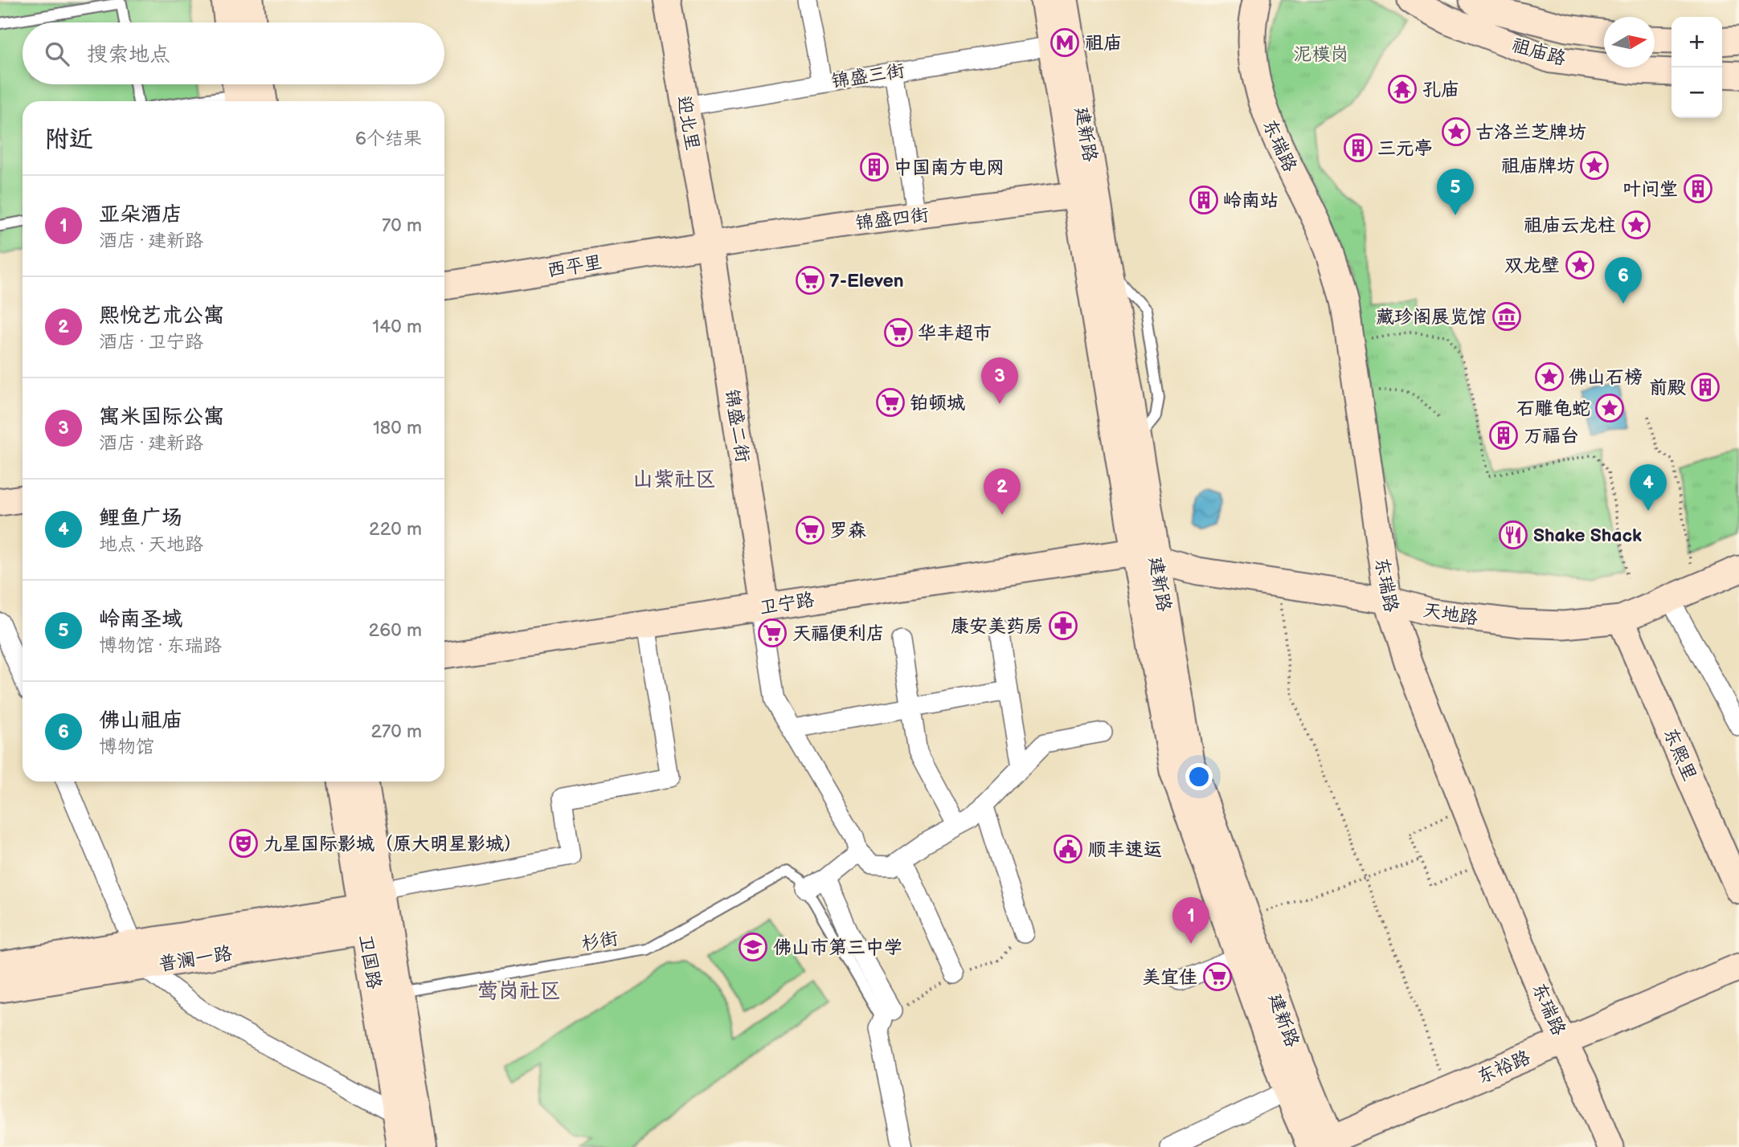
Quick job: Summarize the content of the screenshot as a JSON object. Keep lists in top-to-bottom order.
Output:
{
  "streets": {
    "street": [
      "祖庙路",
      "锦盛三街",
      "迎北里",
      "建新路",
      "东瑞路",
      "锦盛四街",
      "西平里",
      "锦盛二街",
      "卫宁路",
      "天地路",
      "东熙里",
      "普澜一路",
      "卫国路",
      "东裕路"
    ],
    "lane": ["杉街"]
  },
  "crossings": [
    ["锦盛三街", "迎北里"],
    ["锦盛三街", "建新路"],
    ["迎北里", "锦盛四街"],
    ["迎北里", "西平里"],
    ["迎北里", "锦盛二街"],
    ["建新路", "锦盛四街"],
    ["建新路", "卫宁路"],
    ["建新路", "天地路"],
    ["建新路", "东裕路"],
    ["东瑞路", "天地路"],
    ["东瑞路", "东裕路"],
    ["锦盛四街", "西平里"],
    ["锦盛四街", "锦盛二街"],
    ["西平里", "锦盛二街"],
    ["锦盛二街", "卫宁路"],
    ["卫宁路", "天地路"],
    ["天地路", "东熙里"],
    ["杉街", "卫国路"],
    ["普澜一路", "卫国路"]
  ],
  "districts": ["山紫社区", "莺岗社区"],
  "parks": ["泥模岗"],
  "places": {
    "metro station": ["祖庙"],
    "temple": ["孔庙"],
    "place": [
      "古洛兰芝牌坊",
      "祖庙牌坊",
      "祖庙云龙柱",
      "双龙壁",
      "佛山石榜",
      "石雕龟蛇"
    ],
    "building": [
      "三元亭",
      "中国南方电网",
      "叶问堂",
      "岭南站",
      "前殿",
      "万福台"
    ],
    "supermarket": [
      "7-Eleven",
      "华丰超市",
      "铂顿城",
      "罗森",
      "天福便利店",
      "美宜佳"
    ],
    "museum": ["藏珍阁展览馆"],
    "restaurant": ["Shake Shack"],
    "pharmacy": ["康安美药房"],
    "theatre": ["九星国际影城（原大明星影城）"],
    "public building": ["顺丰速运"],
    "school or university": ["佛山市第三中学"]
  },
  "north": "right",
  "page": {
    "map_buttons": ["+", "−"],
    "search": "搜索地点",
    "heading": ["附近", "6个结果"],
    "pins": [
      "5",
      "6",
      "3",
      "4",
      "2",
      "1"
    ],
    "list": [
      {
        "mark": "1",
        "name": "亚朵酒店",
        "note": "酒店 · 建新路",
        "value": "70 m"
      },
      {
        "mark": "2",
        "name": "熙悦艺术公寓",
        "note": "酒店 · 卫宁路",
        "value": "140 m"
      },
      {
        "mark": "3",
        "name": "寓米国际公寓",
        "note": "酒店 · 建新路",
        "value": "180 m"
      },
      {
        "mark": "4",
        "name": "鲤鱼广场",
        "note": "地点 · 天地路",
        "value": "220 m"
      },
      {
        "mark": "5",
        "name": "岭南圣域",
        "note": "博物馆 · 东瑞路",
        "value": "260 m"
      },
      {
        "mark": "6",
        "name": "佛山祖庙",
        "note": "博物馆",
        "value": "270 m"
      }
    ]
  }
}
